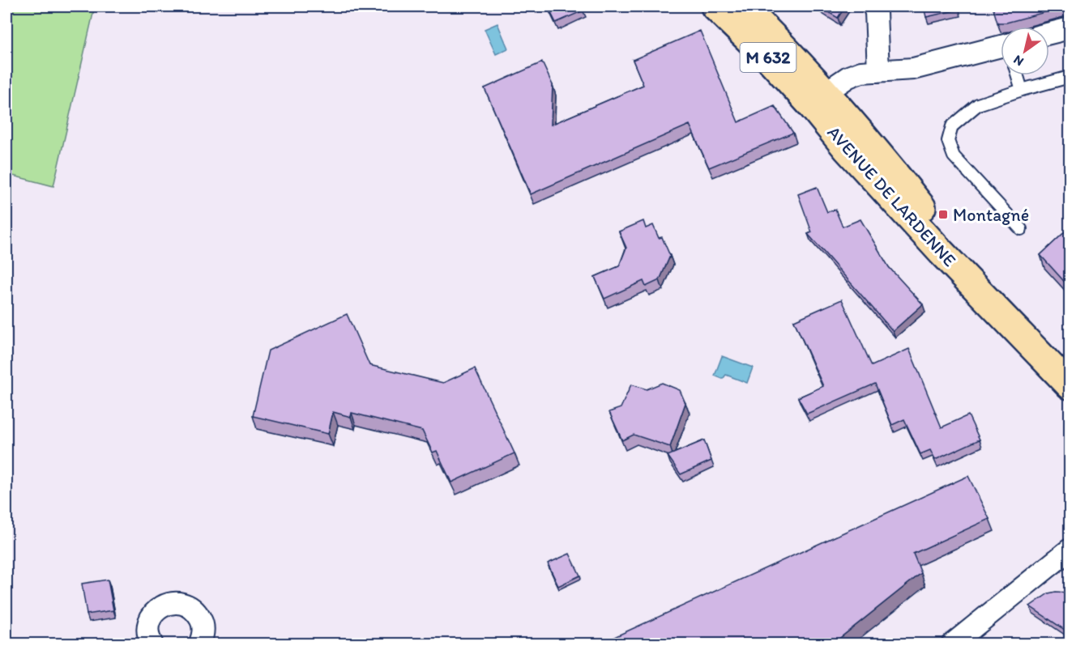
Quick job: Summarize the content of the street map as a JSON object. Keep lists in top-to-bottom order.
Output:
{
  "streets": {
    "main road": ["M 632", "AVENUE DE LARDENNE"]
  },
  "places": {
    "transit": ["Montagné"]
  },
  "north": "bottom left"
}
